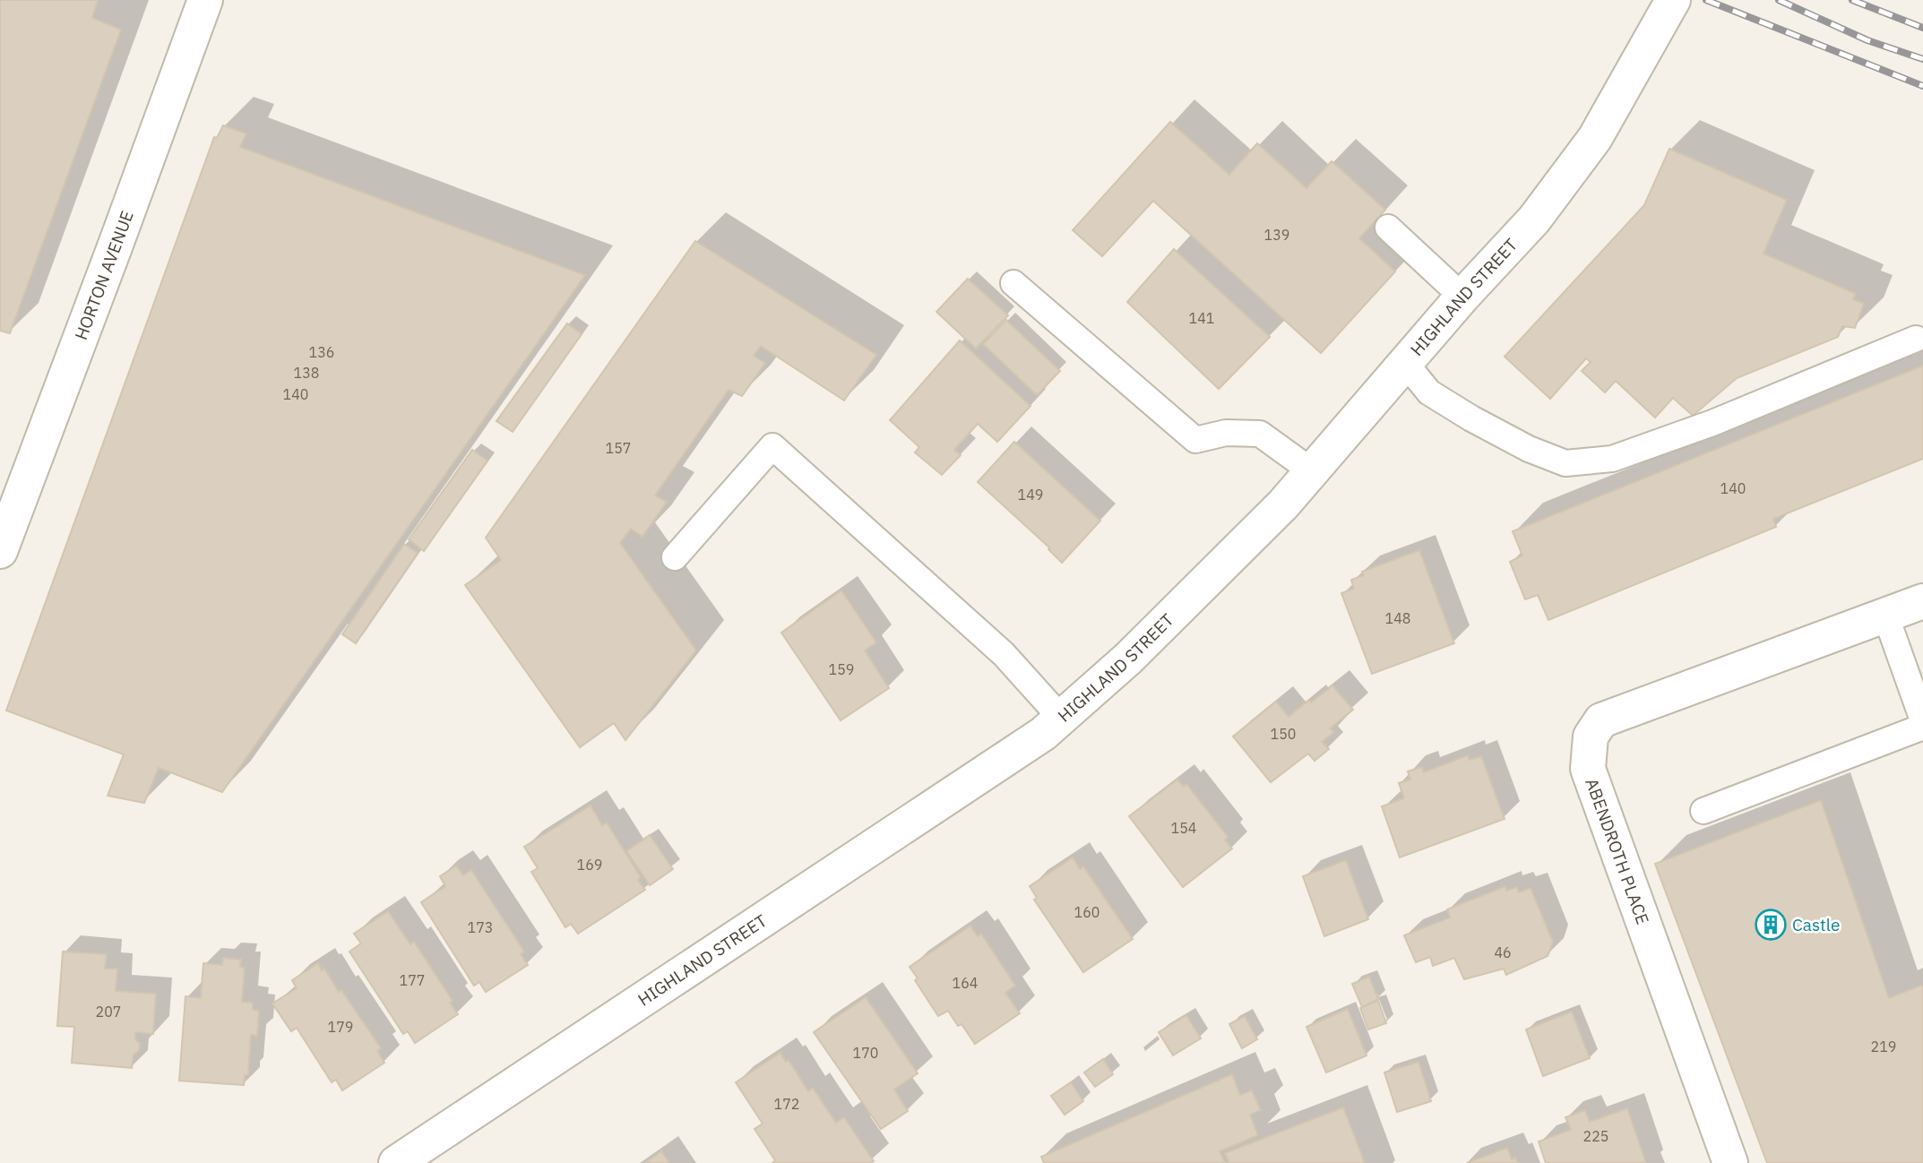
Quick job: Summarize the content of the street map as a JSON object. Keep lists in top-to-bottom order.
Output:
{
  "streets": {
    "street": ["HORTON AVENUE", "HIGHLAND STREET", "ABENDROTH PLACE"]
  },
  "places": {
    "building": ["Castle"]
  },
  "house_numbers": [
    "139",
    "141",
    "136",
    "138",
    "140",
    "157",
    "140",
    "149",
    "148",
    "159",
    "150",
    "154",
    "169",
    "160",
    "173",
    "46",
    "177",
    "164",
    "207",
    "179",
    "219",
    "170",
    "172",
    "225"
  ]
}
